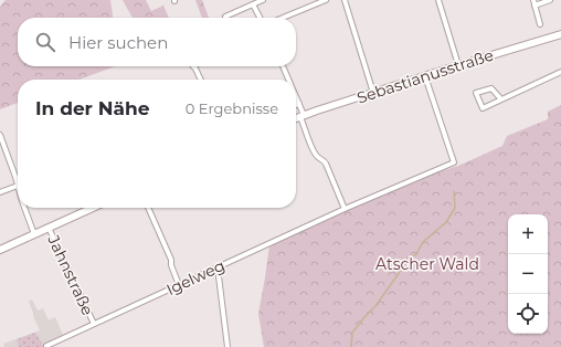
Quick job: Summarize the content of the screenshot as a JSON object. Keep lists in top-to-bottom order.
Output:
{
  "streets": {
    "main road": ["Sebastianusstraße"],
    "street": ["Jahnstraße", "Igelweg"]
  },
  "crossings": [
    ["Sebastianusstraße", "Igelweg"],
    ["Jahnstraße", "Igelweg"]
  ],
  "parks": ["Atscher Wald"],
  "page": {
    "search": "Hier suchen",
    "heading": ["In der Nähe", "0 Ergebnisse"],
    "map_buttons": ["+", "−"]
  }
}
